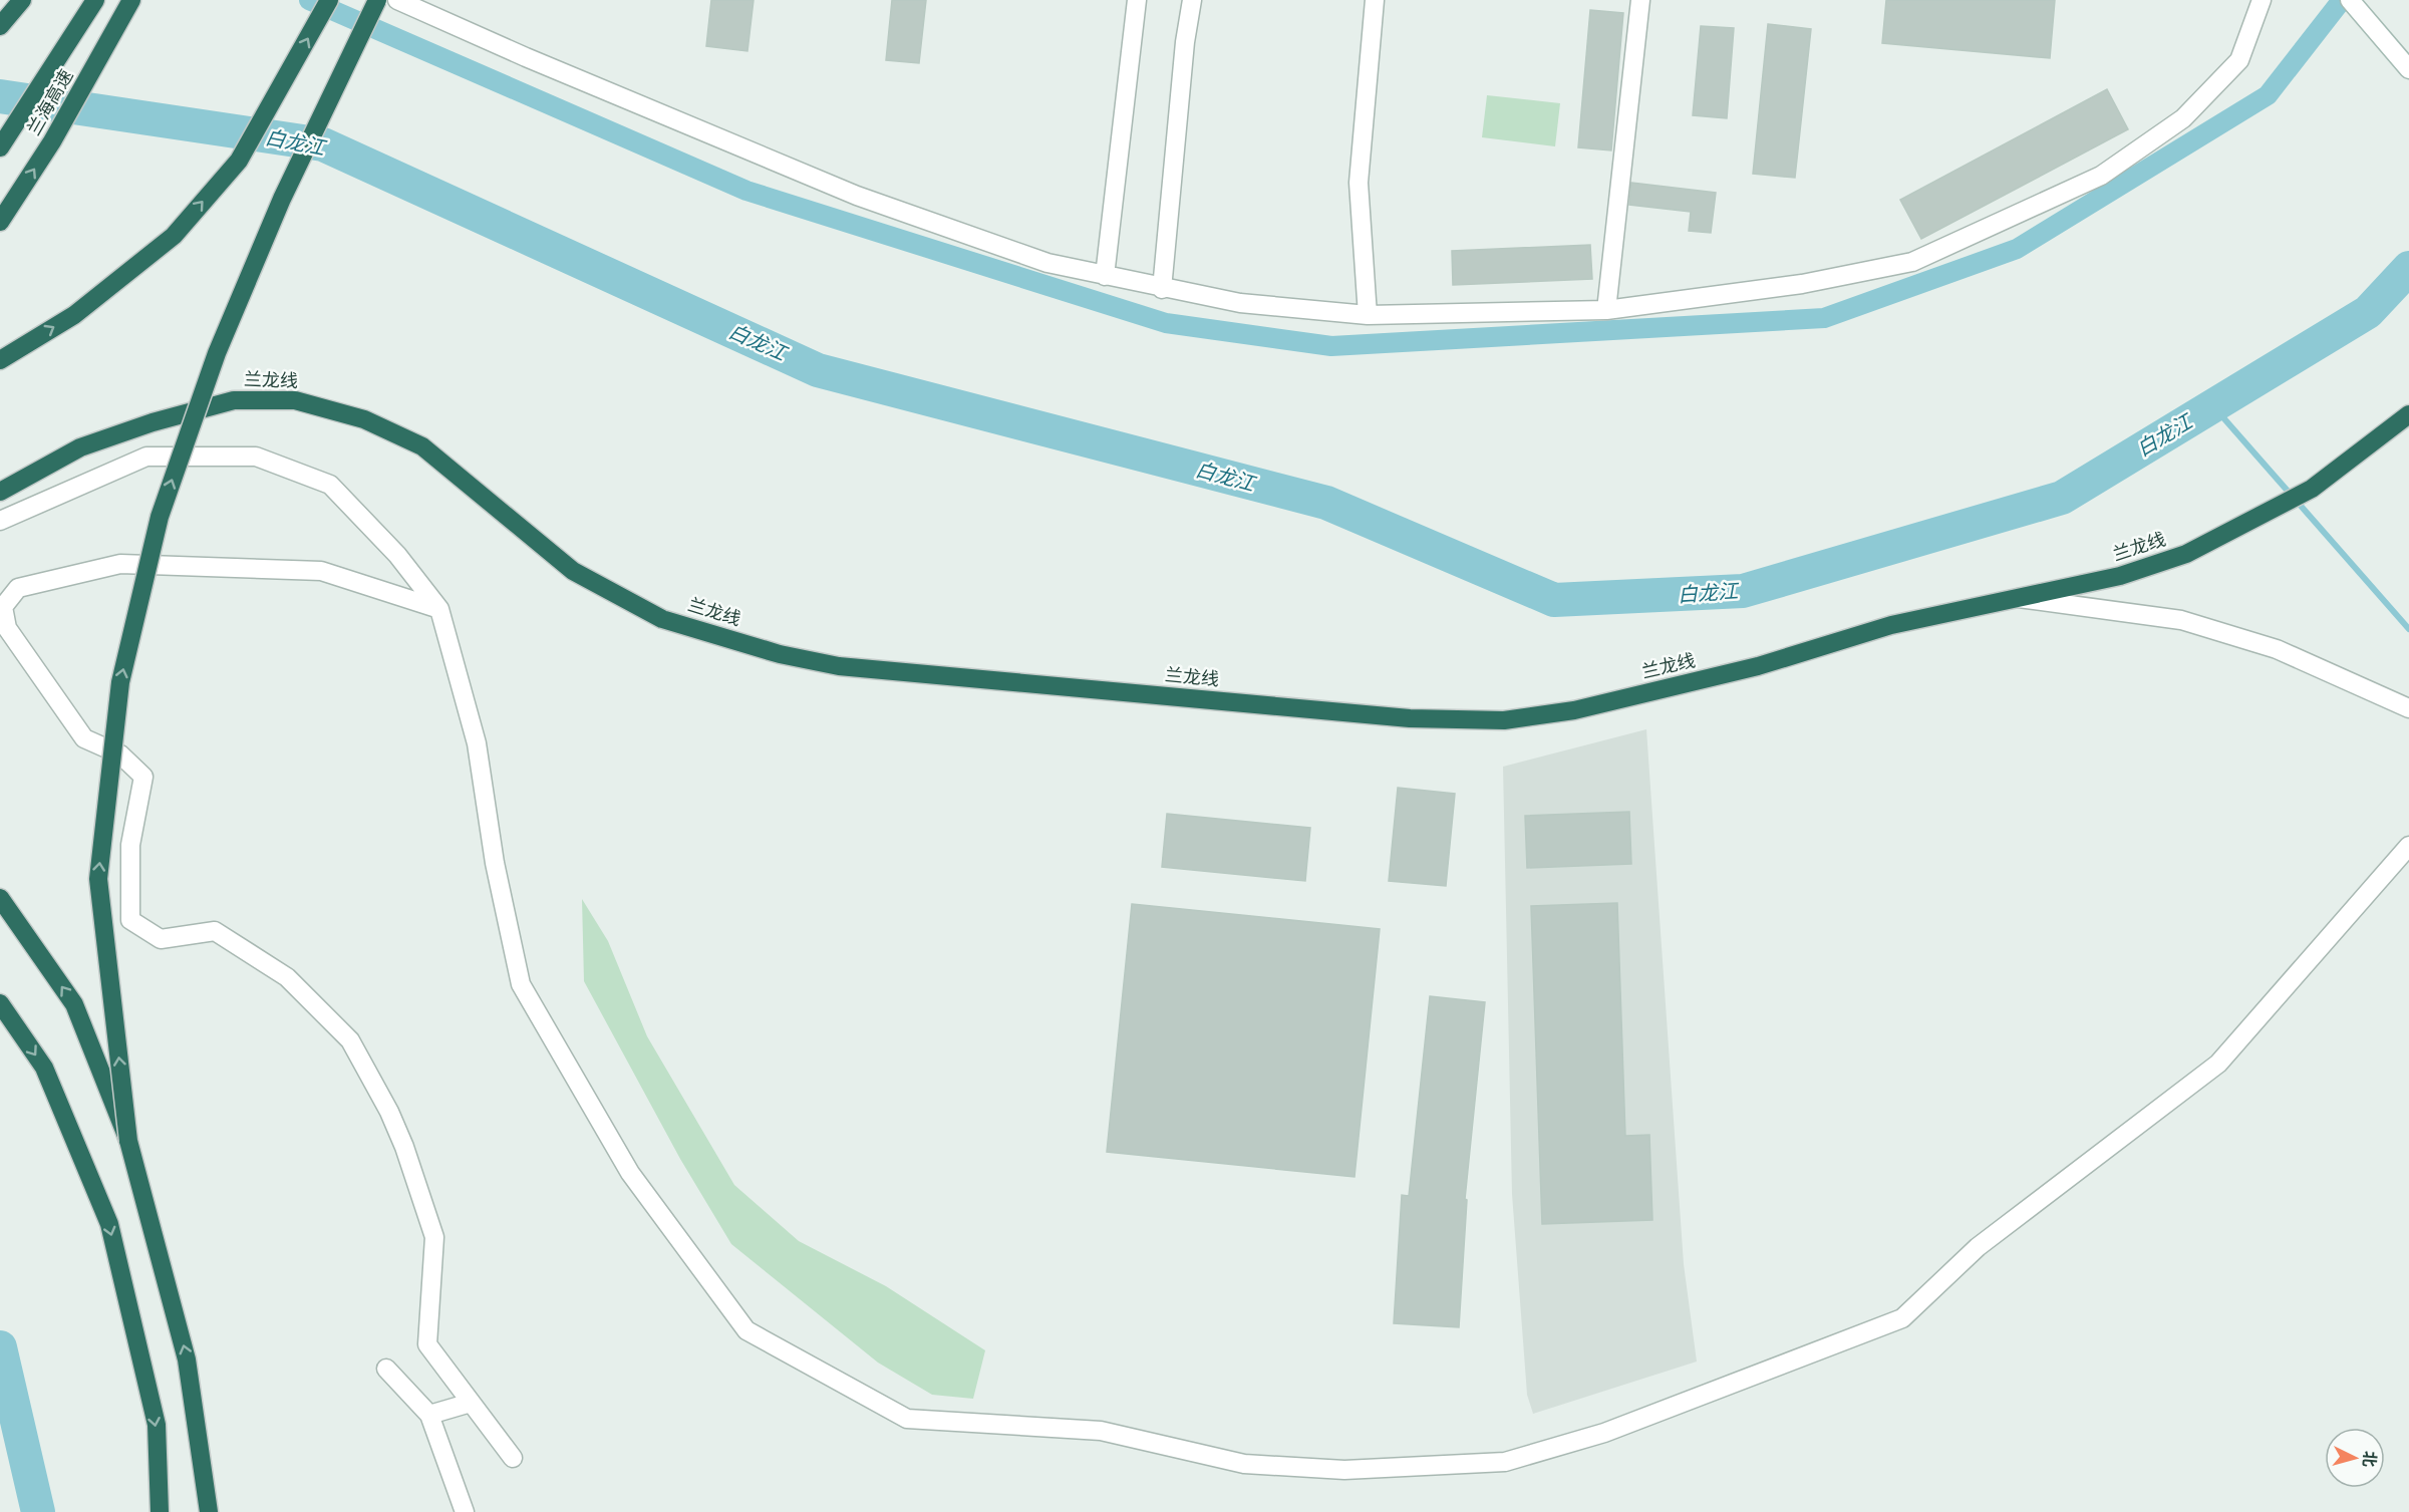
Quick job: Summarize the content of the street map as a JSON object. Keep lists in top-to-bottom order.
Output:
{
  "streets": {
    "highway": ["兰海高速", "兰龙线"]
  },
  "water": ["白龙江"],
  "north": "right"
}
